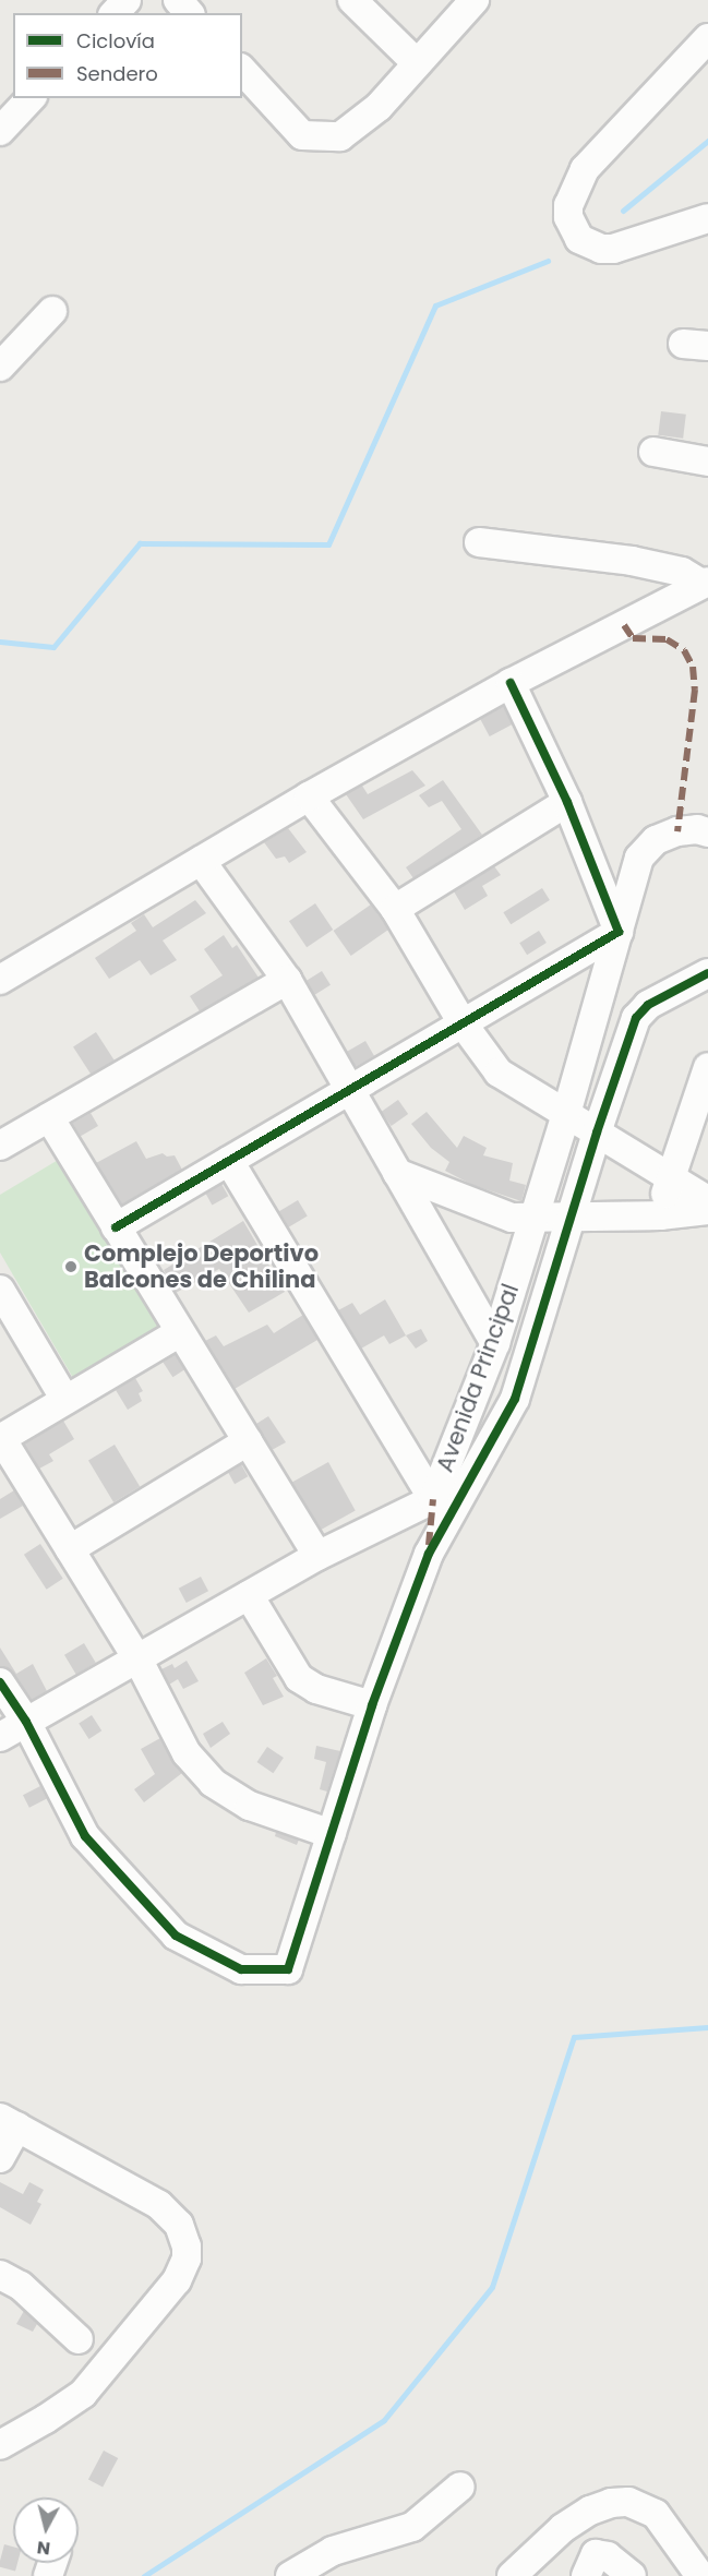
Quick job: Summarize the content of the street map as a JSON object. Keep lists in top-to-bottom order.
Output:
{
  "streets": {
    "street": ["Avenida Principal"]
  },
  "places": ["Complejo Deportivo Balcones de Chilina"],
  "legend": ["Ciclovía", "Sendero"],
  "north": "bottom"
}
